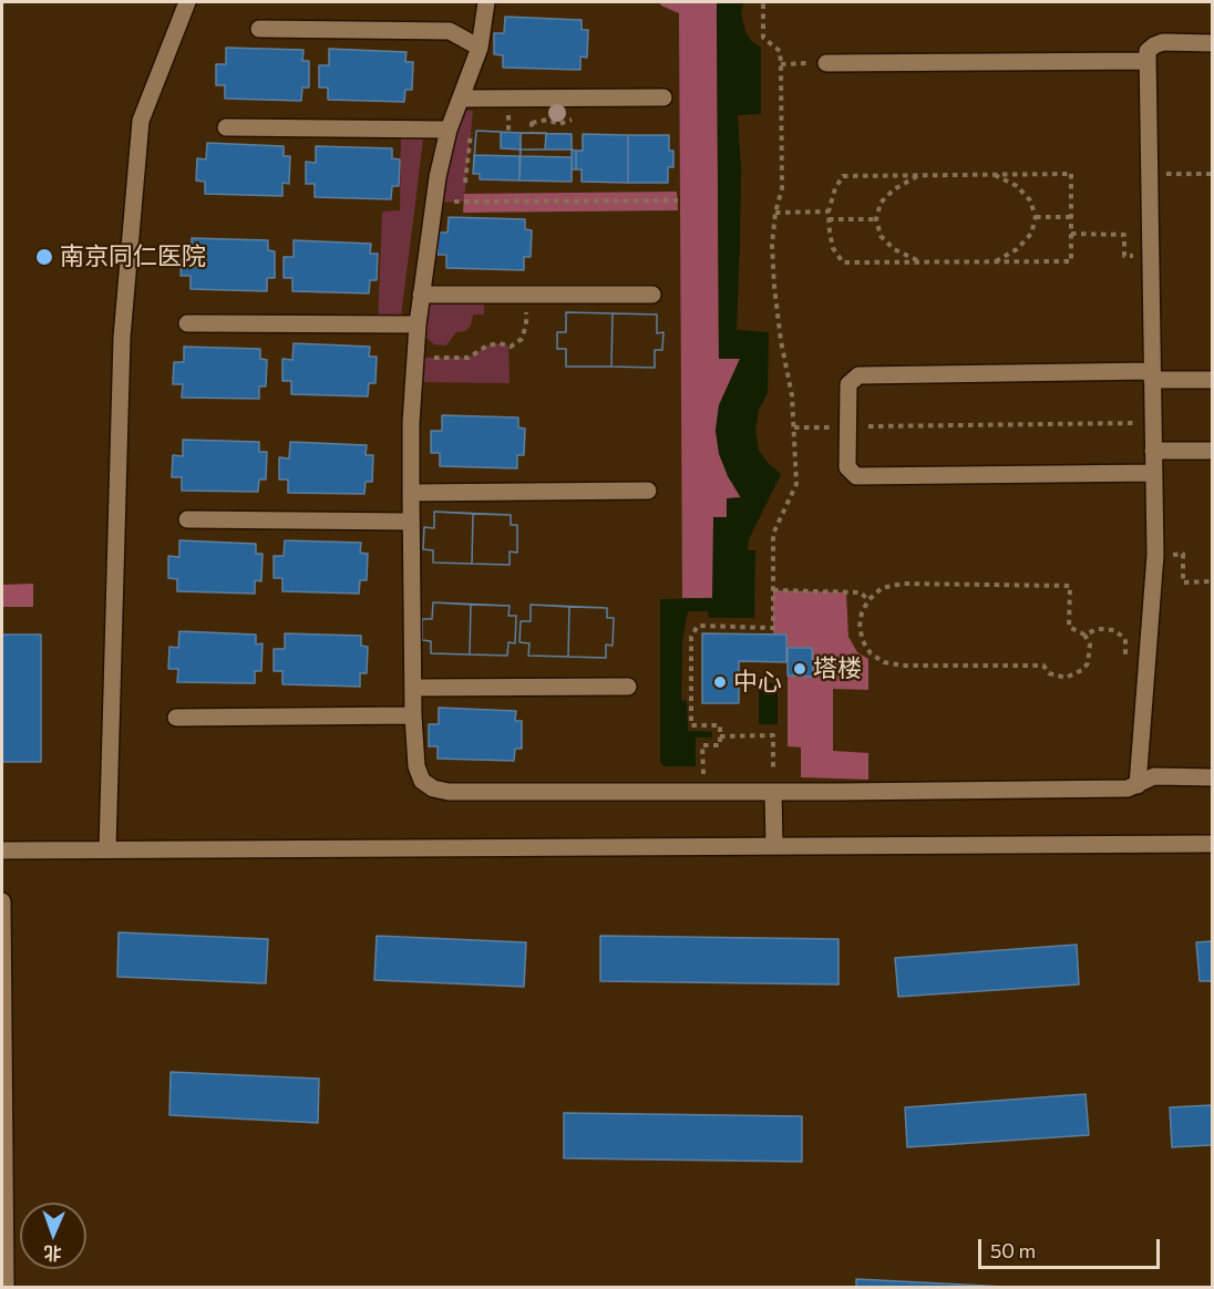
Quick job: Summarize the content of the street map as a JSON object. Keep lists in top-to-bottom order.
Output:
{
  "places": ["南京同仁医院", "塔楼", "中心"],
  "scale_bar": "50 m",
  "north": "bottom"
}
